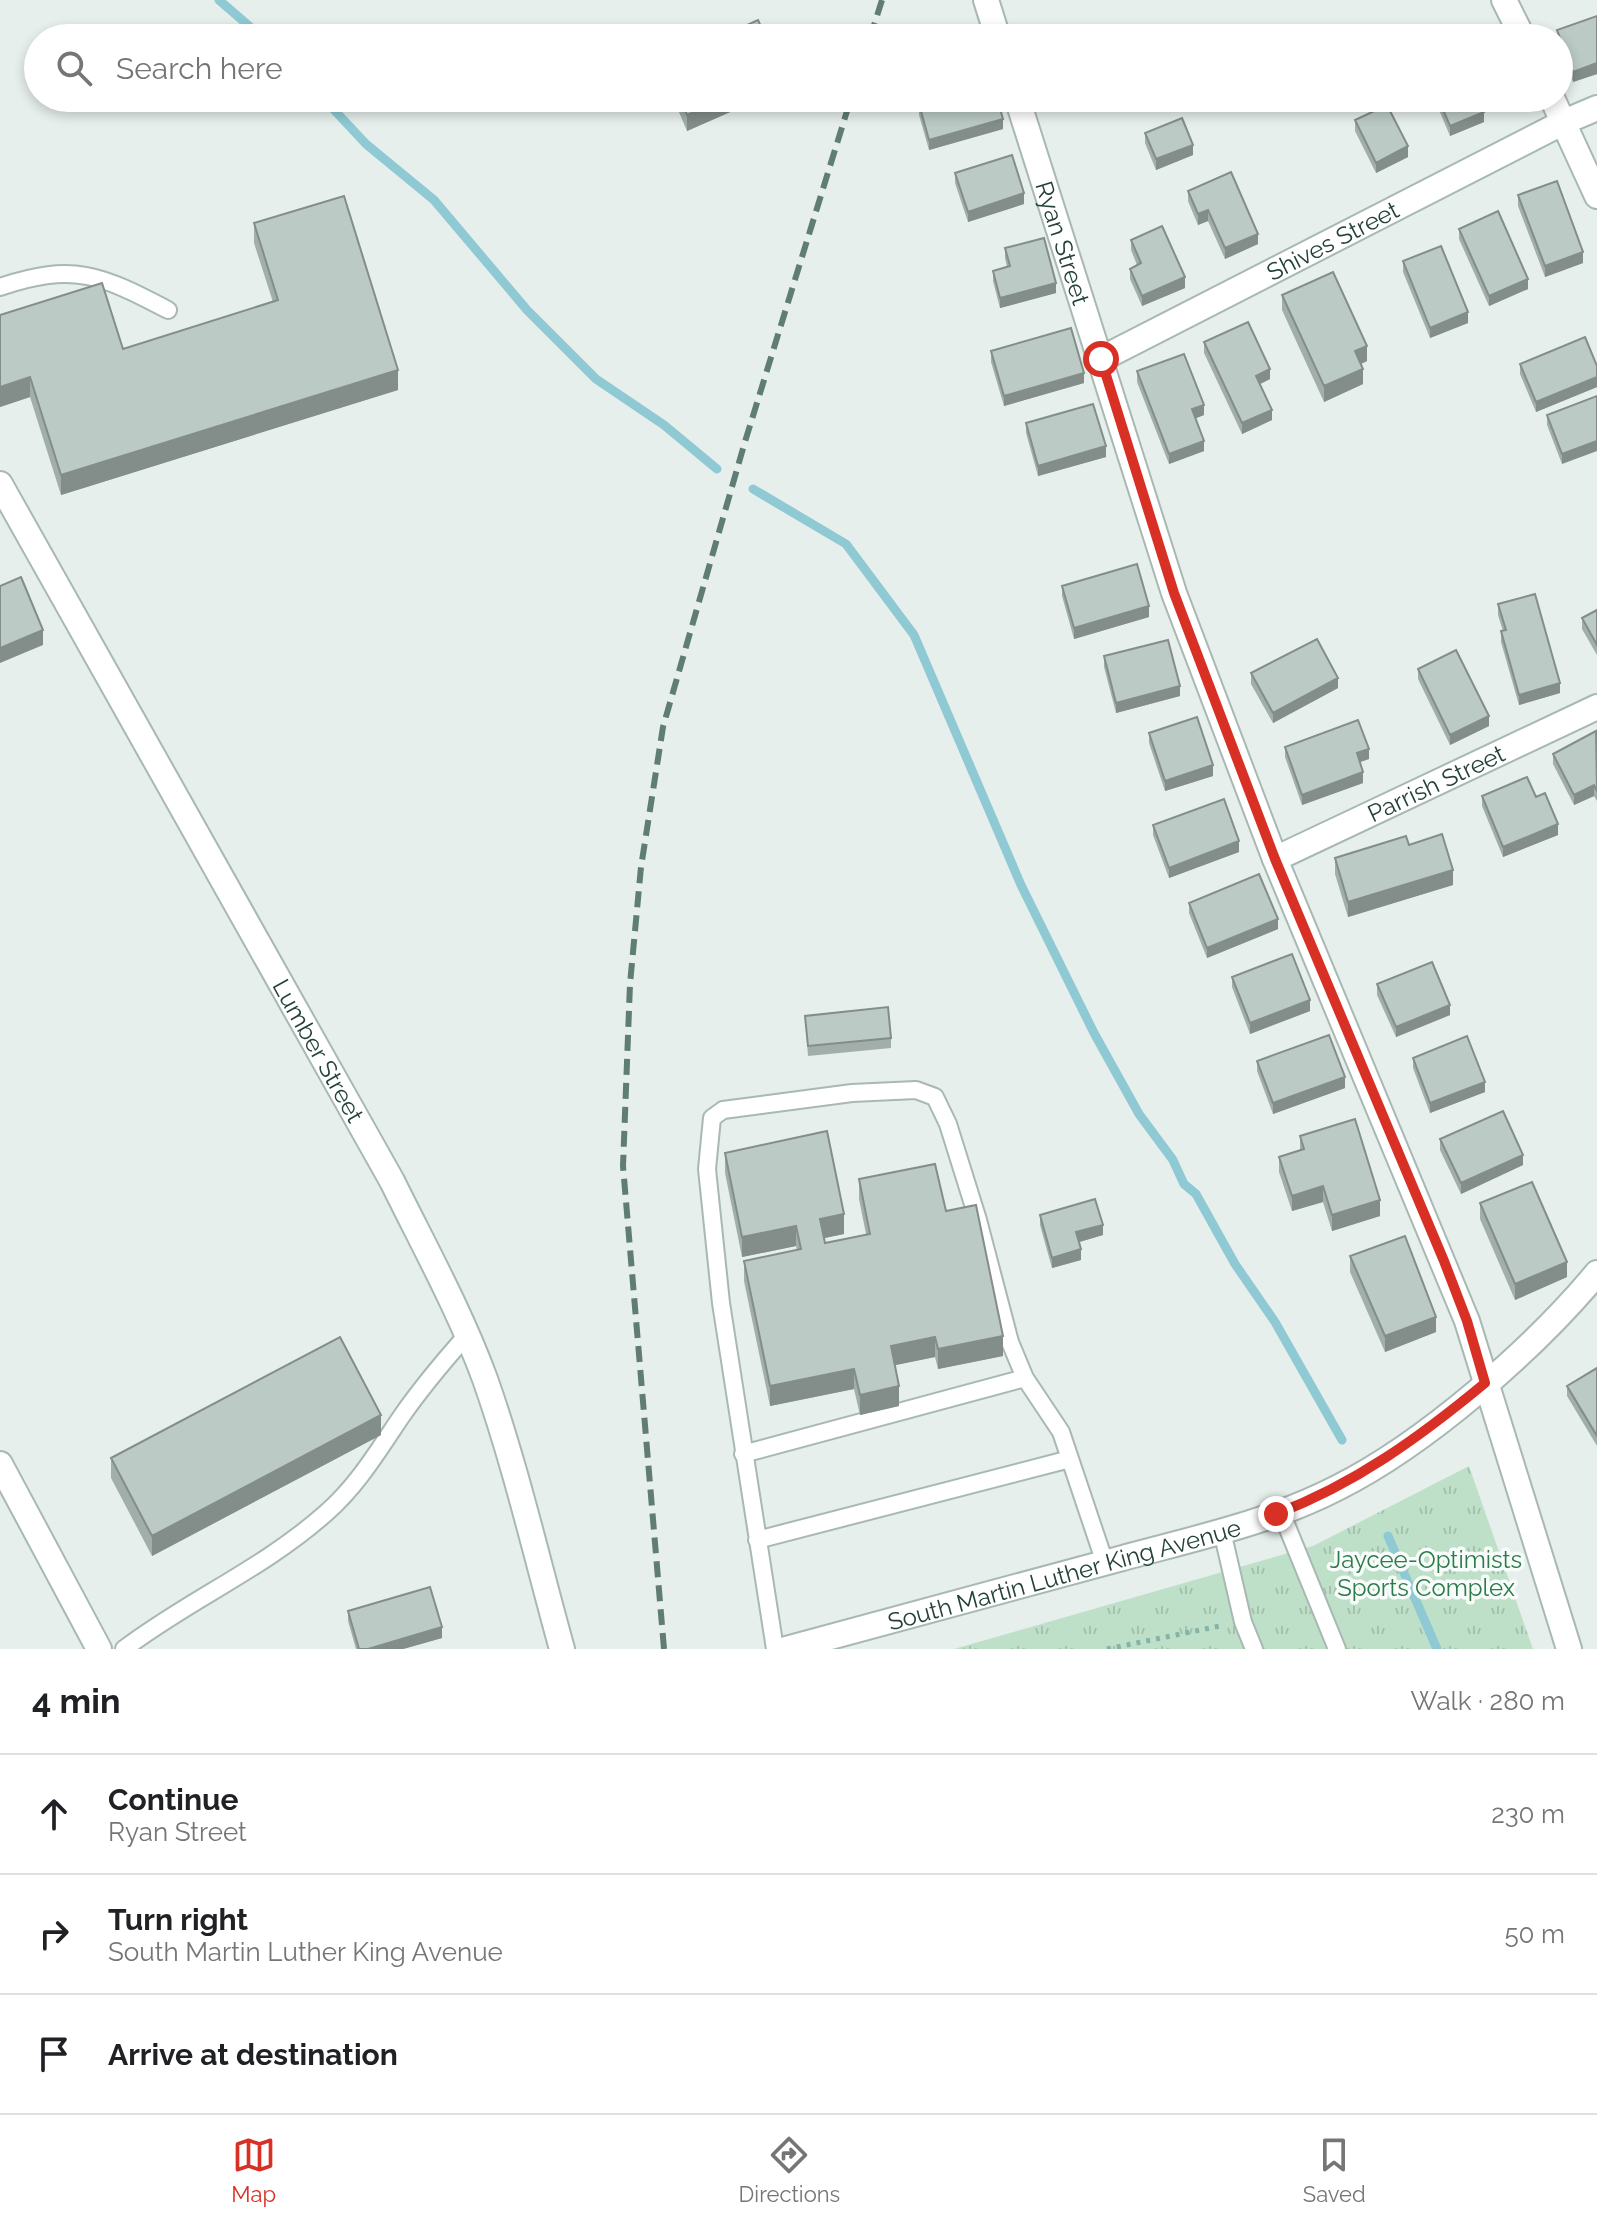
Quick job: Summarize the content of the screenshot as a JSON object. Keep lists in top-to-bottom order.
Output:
{
  "streets": {
    "street": [
      "Shives Street",
      "Ryan Street",
      "Parrish Street",
      "Lumber Street",
      "South Martin Luther King Avenue"
    ]
  },
  "crossings": [
    ["Shives Street", "Ryan Street"],
    ["Ryan Street", "Parrish Street"],
    ["Ryan Street", "South Martin Luther King Avenue"]
  ],
  "parks": ["Jaycee-Optimists Sports Complex"],
  "page": {
    "search": "Search here",
    "heading": ["4 min", "Walk · 280 m"],
    "list": [
      ["Continue", "Ryan Street", "230 m"],
      ["Turn right", "South Martin Luther King Avenue", "50 m"],
      "Arrive at destination"
    ],
    "nav": ["Map", "Directions", "Saved"]
  }
}
